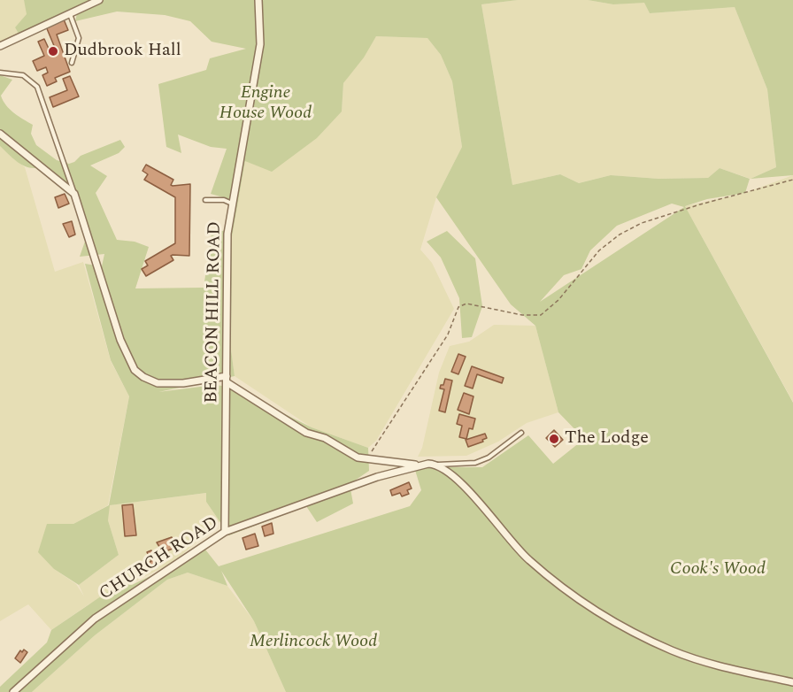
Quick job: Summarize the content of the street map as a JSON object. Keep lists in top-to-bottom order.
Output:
{
  "streets": {
    "street": ["BEACON HILL ROAD", "CHURCH ROAD"]
  },
  "crossings": [
    ["BEACON HILL ROAD", "CHURCH ROAD"]
  ],
  "parks": ["Engine House Wood", "Cook's Wood", "Merlincock Wood"],
  "places": ["Dudbrook Hall", "The Lodge"]
}
